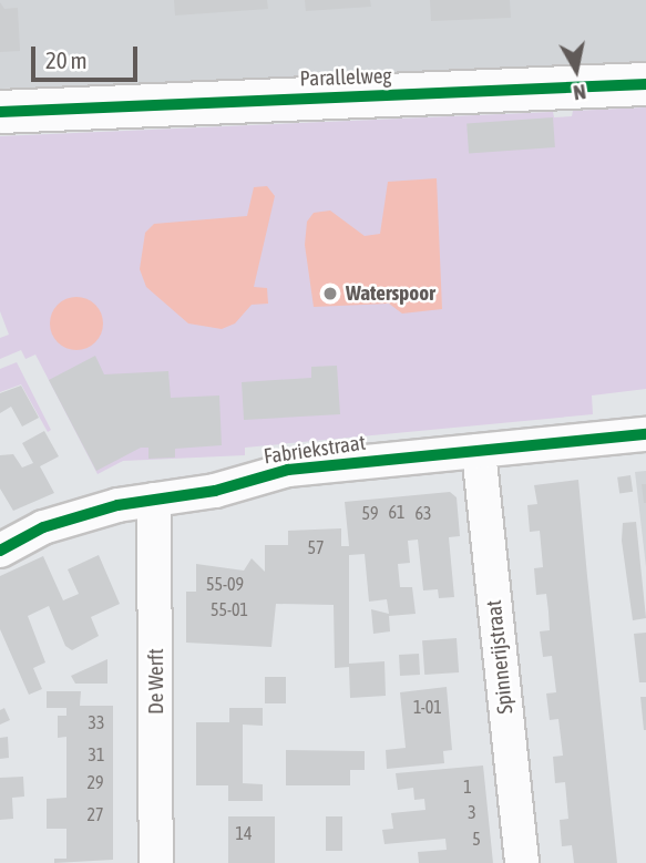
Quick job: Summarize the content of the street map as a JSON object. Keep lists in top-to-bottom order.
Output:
{
  "streets": {
    "street": [
      "Parallelweg",
      "Fabriekstraat",
      "Spinnerijstraat",
      "De Werft"
    ]
  },
  "crossings": [
    ["Fabriekstraat", "Spinnerijstraat"],
    ["Fabriekstraat", "De Werft"]
  ],
  "places": ["Waterspoor"],
  "house_numbers": [
    "61",
    "59",
    "63",
    "57",
    "55-09",
    "55-01",
    "1-01",
    "33",
    "31",
    "29",
    "1",
    "3",
    "27",
    "14",
    "5"
  ],
  "scale_bar": "20 m",
  "north": "bottom"
}
